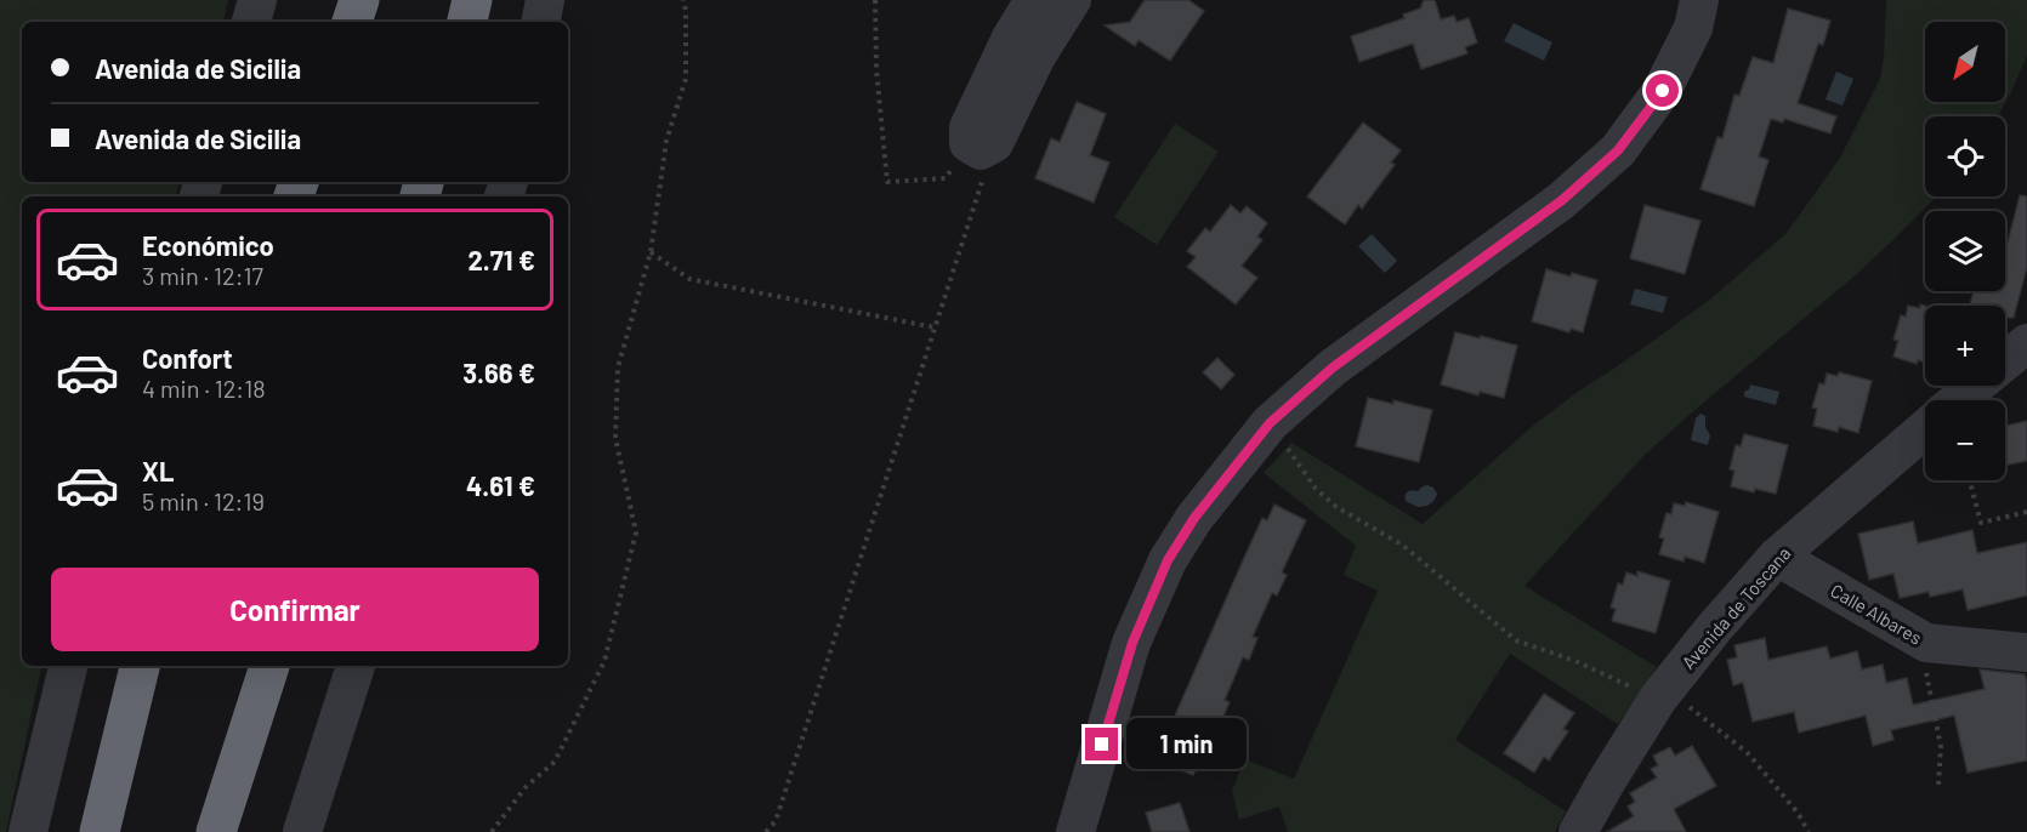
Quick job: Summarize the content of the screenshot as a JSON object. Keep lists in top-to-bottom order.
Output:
{
  "streets": {
    "street": ["Avenida de Toscana", "Calle Albares"]
  },
  "crossings": [
    ["Avenida de Toscana", "Calle Albares"]
  ],
  "north": "bottom left",
  "page": {
    "map_buttons": ["+", "−"],
    "banner": ["Avenida de Sicilia", "Avenida de Sicilia"],
    "list": [
      {
        "name": "Económico",
        "note": "3 min · 12:17",
        "value": "2.71 €"
      },
      {
        "name": "Confort",
        "note": "4 min · 12:18",
        "value": "3.66 €"
      },
      {
        "name": "XL",
        "note": "5 min · 12:19",
        "value": "4.61 €"
      }
    ],
    "buttons": "Confirmar",
    "bubble": "1 min"
  }
}
